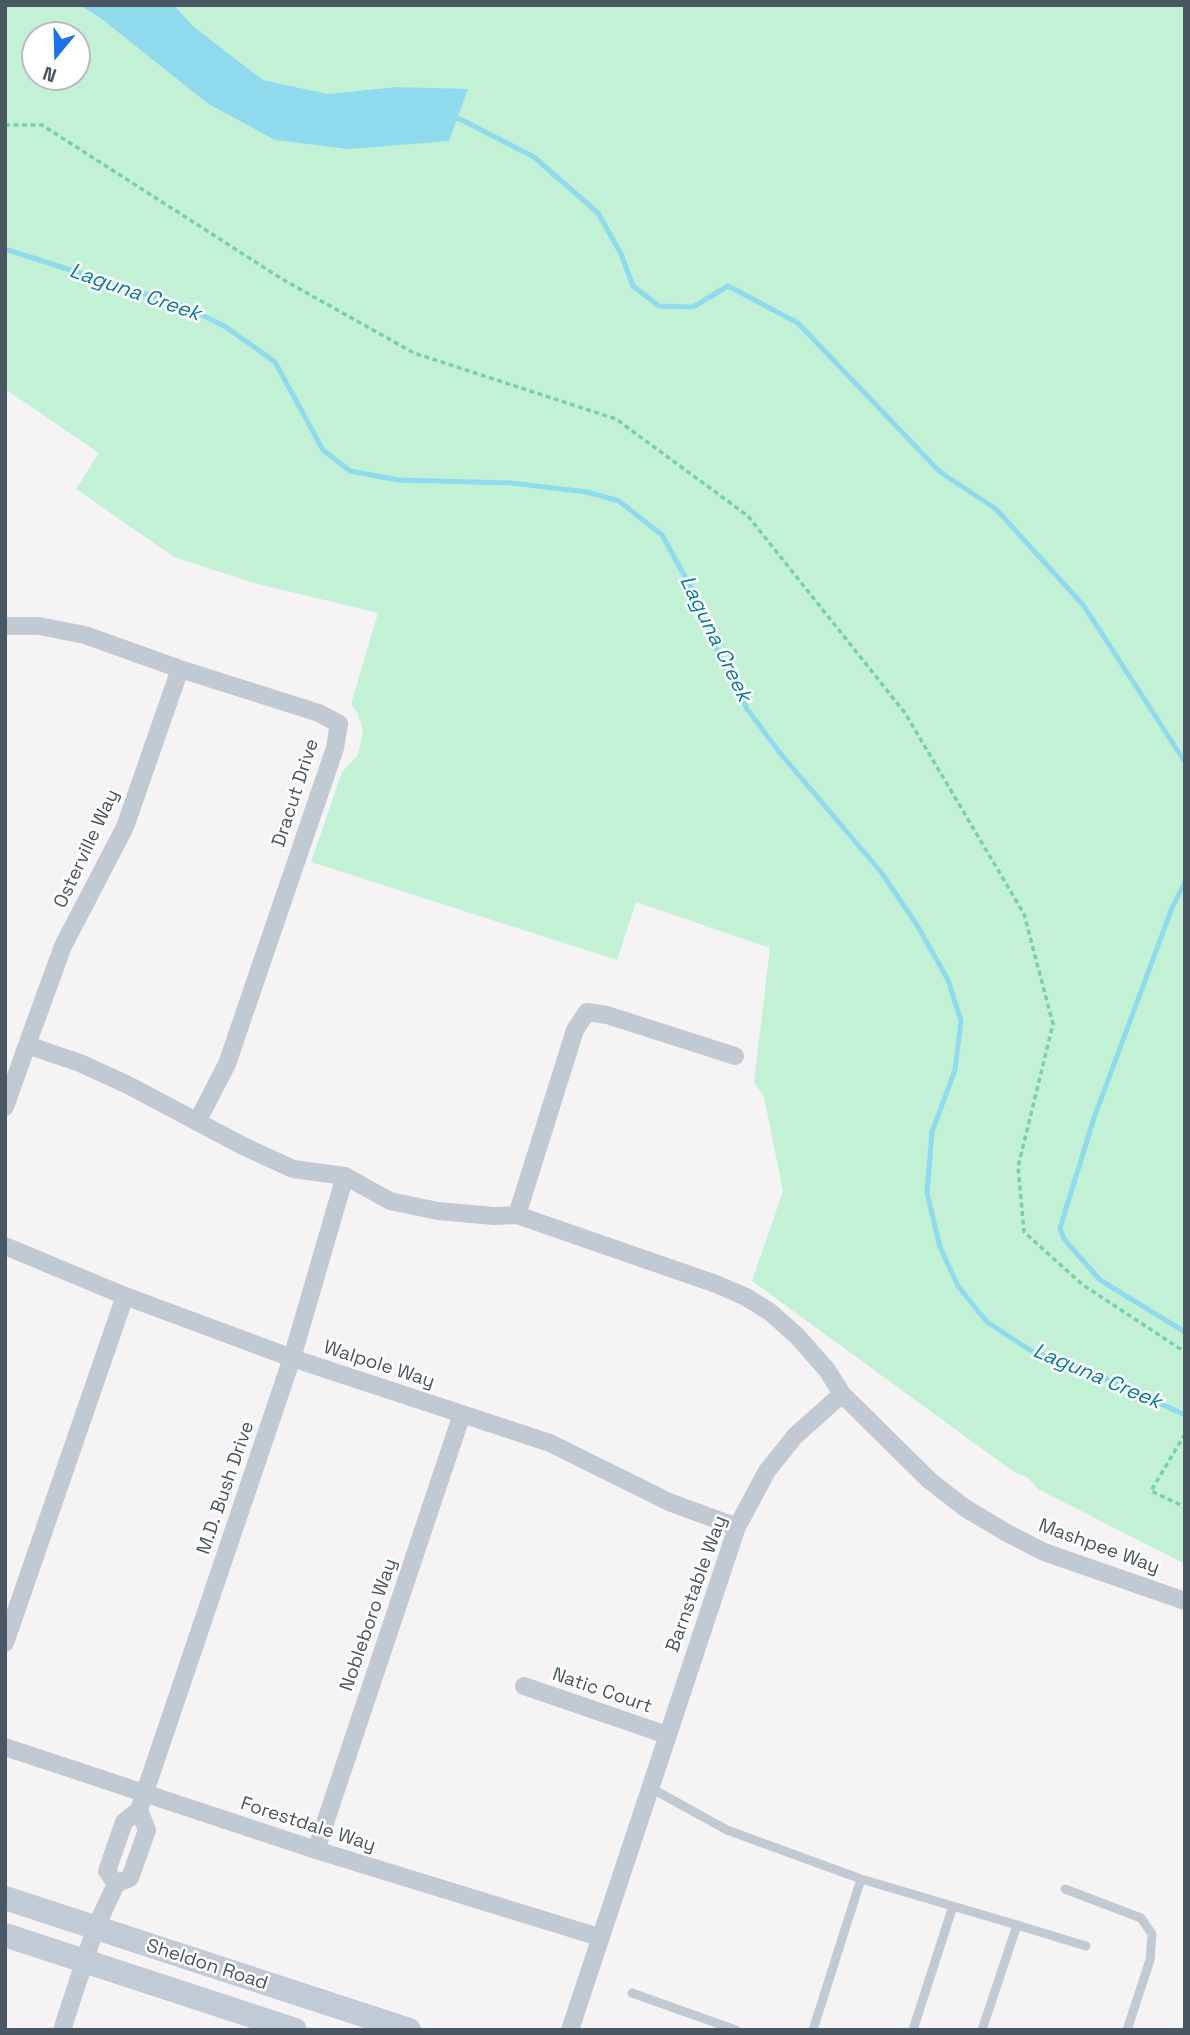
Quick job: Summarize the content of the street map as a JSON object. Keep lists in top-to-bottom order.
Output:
{
  "streets": {
    "main road": ["Sheldon Road"],
    "street": [
      "Dracut Drive",
      "Osterville Way",
      "Walpole Way",
      "M.D. Bush Drive",
      "Mashpee Way",
      "Barnstable Way",
      "Nobleboro Way",
      "Natic Court",
      "Forestdale Way"
    ]
  },
  "crossings": [
    ["Dracut Drive", "Osterville Way"],
    ["Walpole Way", "M.D. Bush Drive"],
    ["Walpole Way", "Barnstable Way"],
    ["Walpole Way", "Nobleboro Way"],
    ["M.D. Bush Drive", "Forestdale Way"],
    ["M.D. Bush Drive", "Sheldon Road"],
    ["Mashpee Way", "Barnstable Way"],
    ["Barnstable Way", "Natic Court"],
    ["Barnstable Way", "Forestdale Way"],
    ["Nobleboro Way", "Forestdale Way"]
  ],
  "water": ["Laguna Creek"],
  "north": "bottom"
}
